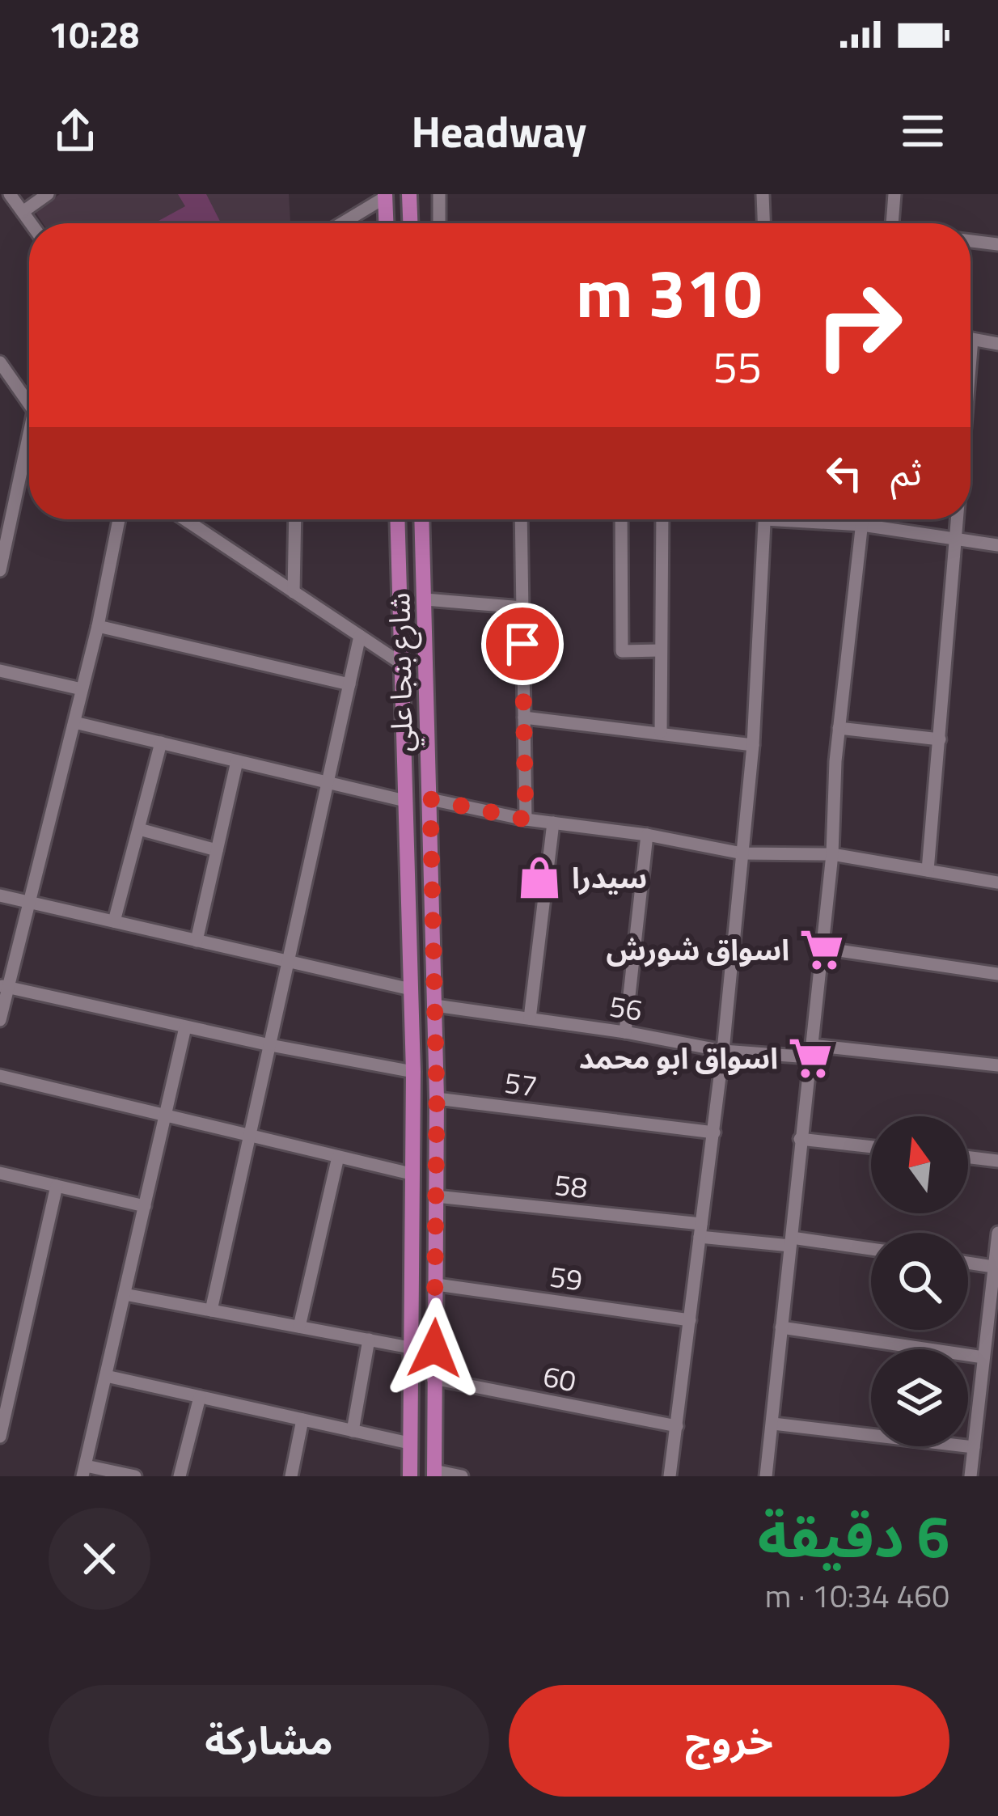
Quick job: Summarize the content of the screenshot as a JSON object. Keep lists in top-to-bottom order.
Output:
{
  "streets": {
    "main road": ["شارع بنجا علي"],
    "street": [
      "56",
      "57",
      "58",
      "59",
      "60"
    ]
  },
  "crossings": [
    ["شارع بنجا علي", "56"],
    ["شارع بنجا علي", "57"],
    ["شارع بنجا علي", "58"],
    ["شارع بنجا علي", "59"],
    ["شارع بنجا علي", "60"]
  ],
  "places": {
    "shop": ["سيدرا"],
    "supermarket": ["اسواق شورش", "اسواق ابو محمد"]
  },
  "north": "top",
  "page": {
    "status": "10:28",
    "header": "Headway",
    "turn": ["310 m", "55"],
    "then": "ثم",
    "heading": ["6 دقيقة", "460 m · 10:34"],
    "buttons": ["خروج", "مشاركة"]
  }
}
